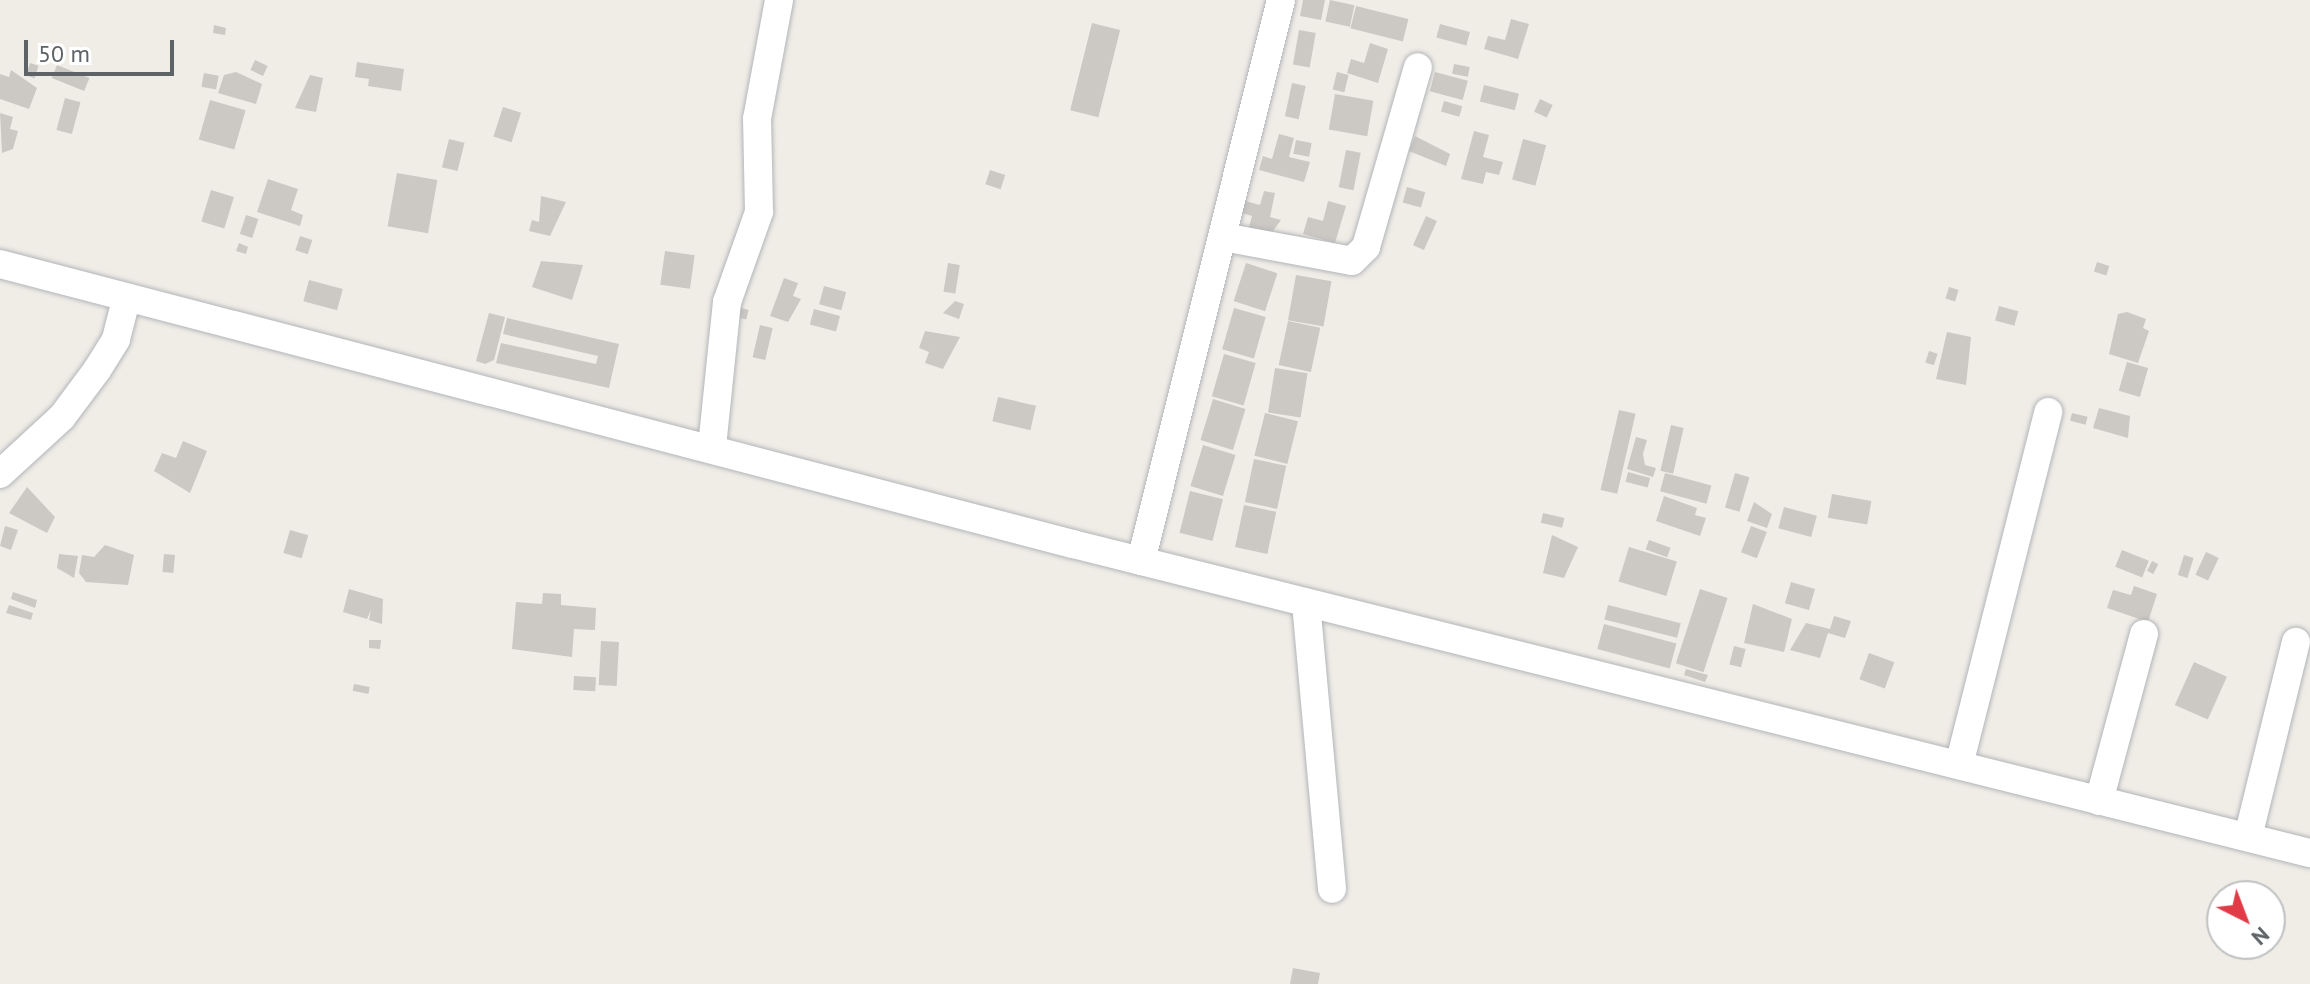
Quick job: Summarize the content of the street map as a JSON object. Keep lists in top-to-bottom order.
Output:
{
  "scale_bar": "50 m",
  "north": "bottom right"
}
